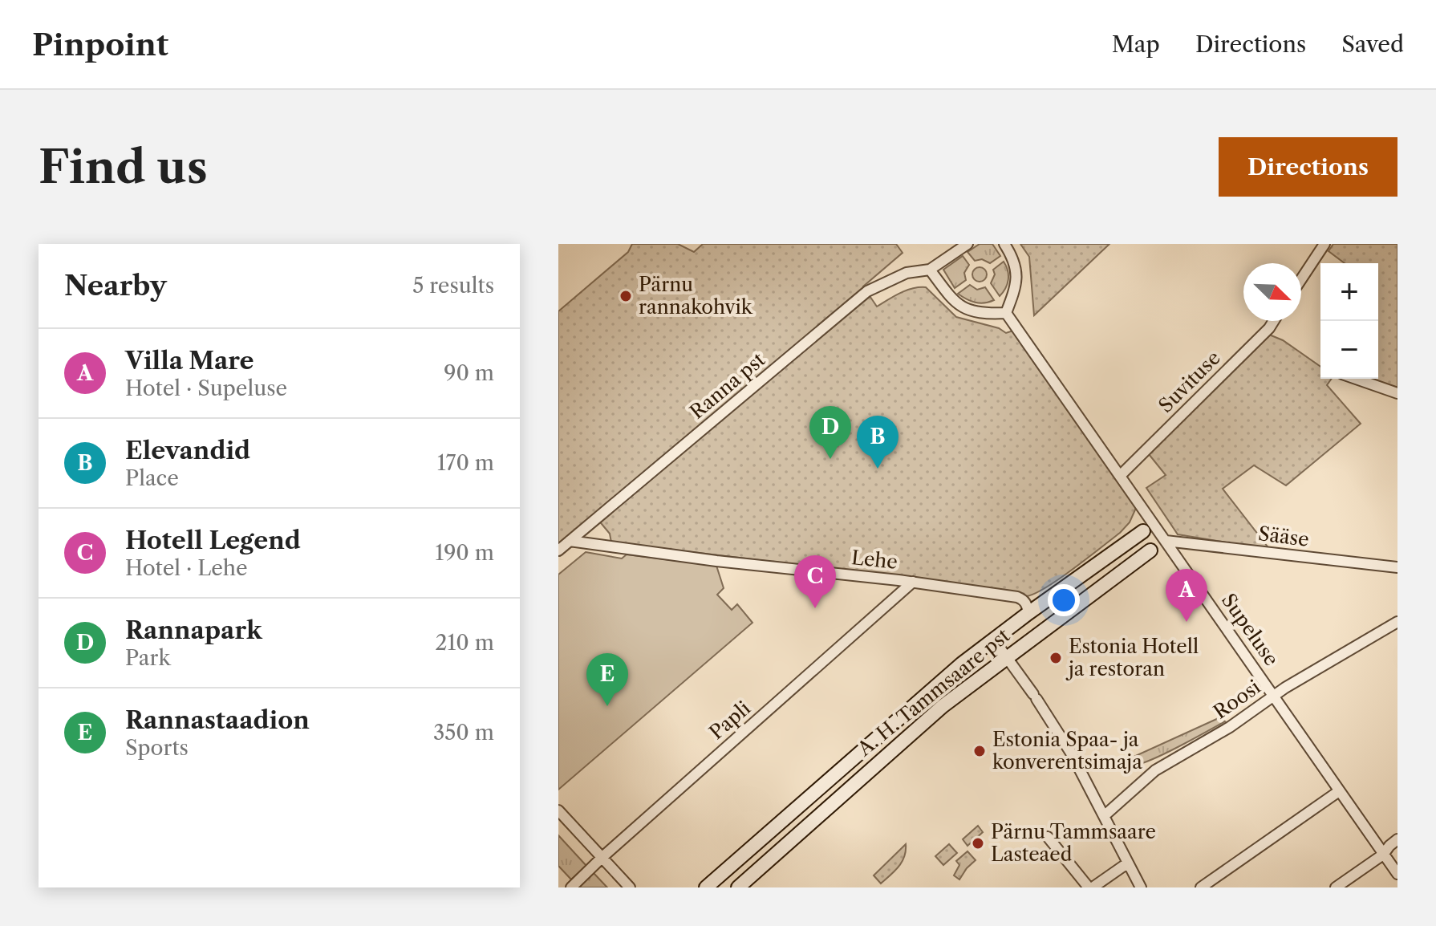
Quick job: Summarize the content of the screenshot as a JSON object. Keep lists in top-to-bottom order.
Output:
{
  "streets": {
    "street": [
      "Suvituse",
      "Ranna pst",
      "Sääse",
      "Lehe",
      "Supeluse",
      "A. H. Tammsaare pst",
      "Roosi",
      "Papli"
    ]
  },
  "crossings": [
    ["Suvituse", "Supeluse"],
    ["Ranna pst", "Lehe"],
    ["Sääse", "Supeluse"],
    ["Sääse", "A. H. Tammsaare pst"],
    ["Lehe", "A. H. Tammsaare pst"],
    ["Lehe", "Papli"],
    ["Supeluse", "A. H. Tammsaare pst"],
    ["Supeluse", "Roosi"]
  ],
  "places": [
    "Pärnu rannakohvik",
    "Estonia Hotell ja restoran",
    "Estonia Spaa- ja konverentsimaja",
    "Pärnu Tammsaare Lasteaed"
  ],
  "north": "bottom right",
  "page": {
    "header": "Pinpoint",
    "nav": ["Map", "Directions", "Saved"],
    "buttons": "Directions",
    "title": "Find us",
    "heading": ["Nearby", "5 results"],
    "map_buttons": ["+", "−"],
    "list": [
      {
        "mark": "A",
        "name": "Villa Mare",
        "note": "Hotel · Supeluse",
        "value": "90 m"
      },
      {
        "mark": "B",
        "name": "Elevandid",
        "note": "Place",
        "value": "170 m"
      },
      {
        "mark": "C",
        "name": "Hotell Legend",
        "note": "Hotel · Lehe",
        "value": "190 m"
      },
      {
        "mark": "D",
        "name": "Rannapark",
        "note": "Park",
        "value": "210 m"
      },
      {
        "mark": "E",
        "name": "Rannastaadion",
        "note": "Sports",
        "value": "350 m"
      }
    ],
    "pins": [
      "D",
      "B",
      "C",
      "A",
      "E"
    ]
  }
}
